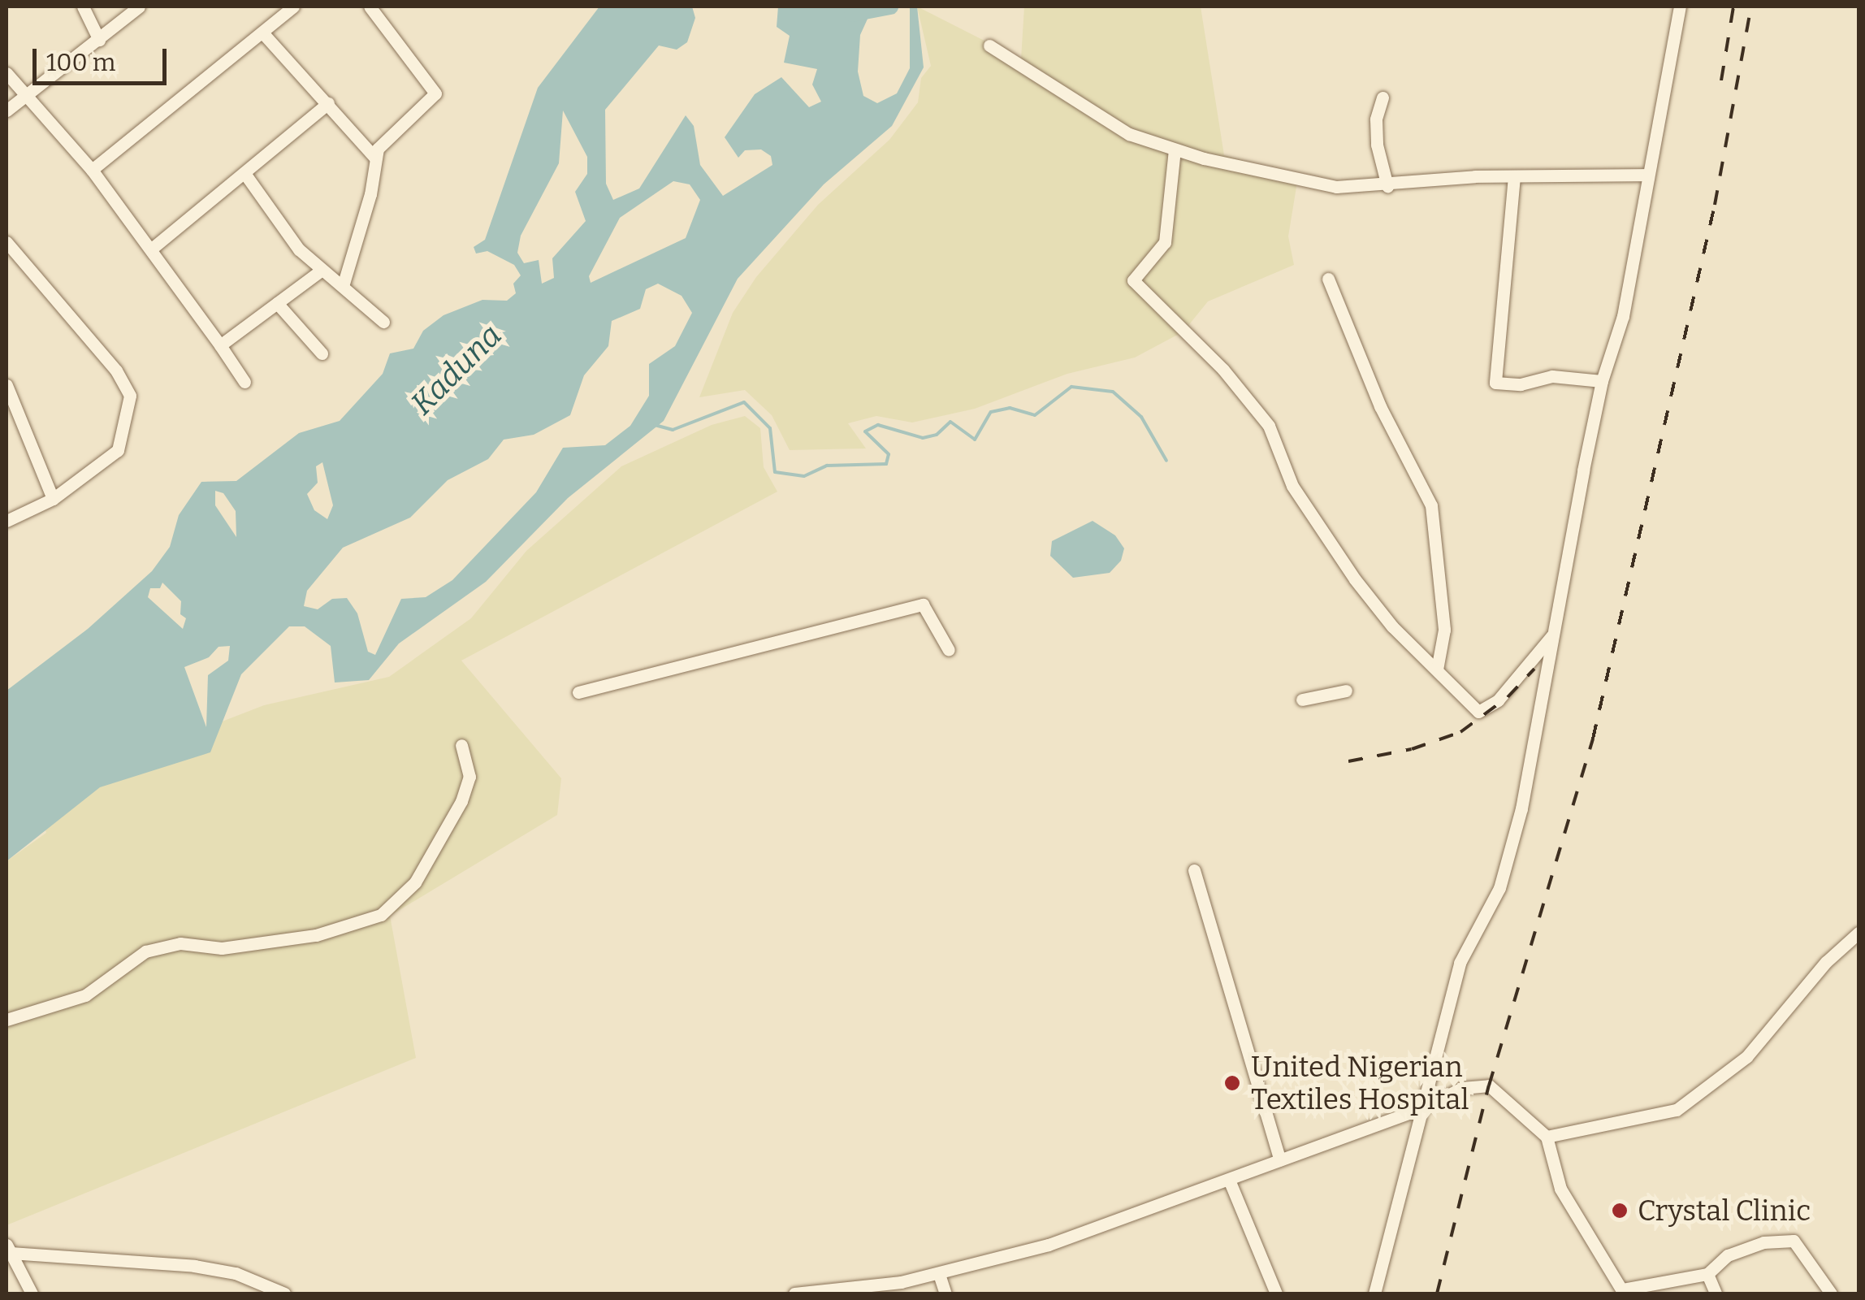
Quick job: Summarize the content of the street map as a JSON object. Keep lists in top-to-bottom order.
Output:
{
  "water": ["Kaduna"],
  "places": ["United Nigerian Textiles Hospital", "Crystal Clinic"],
  "scale_bar": "100 m"
}
